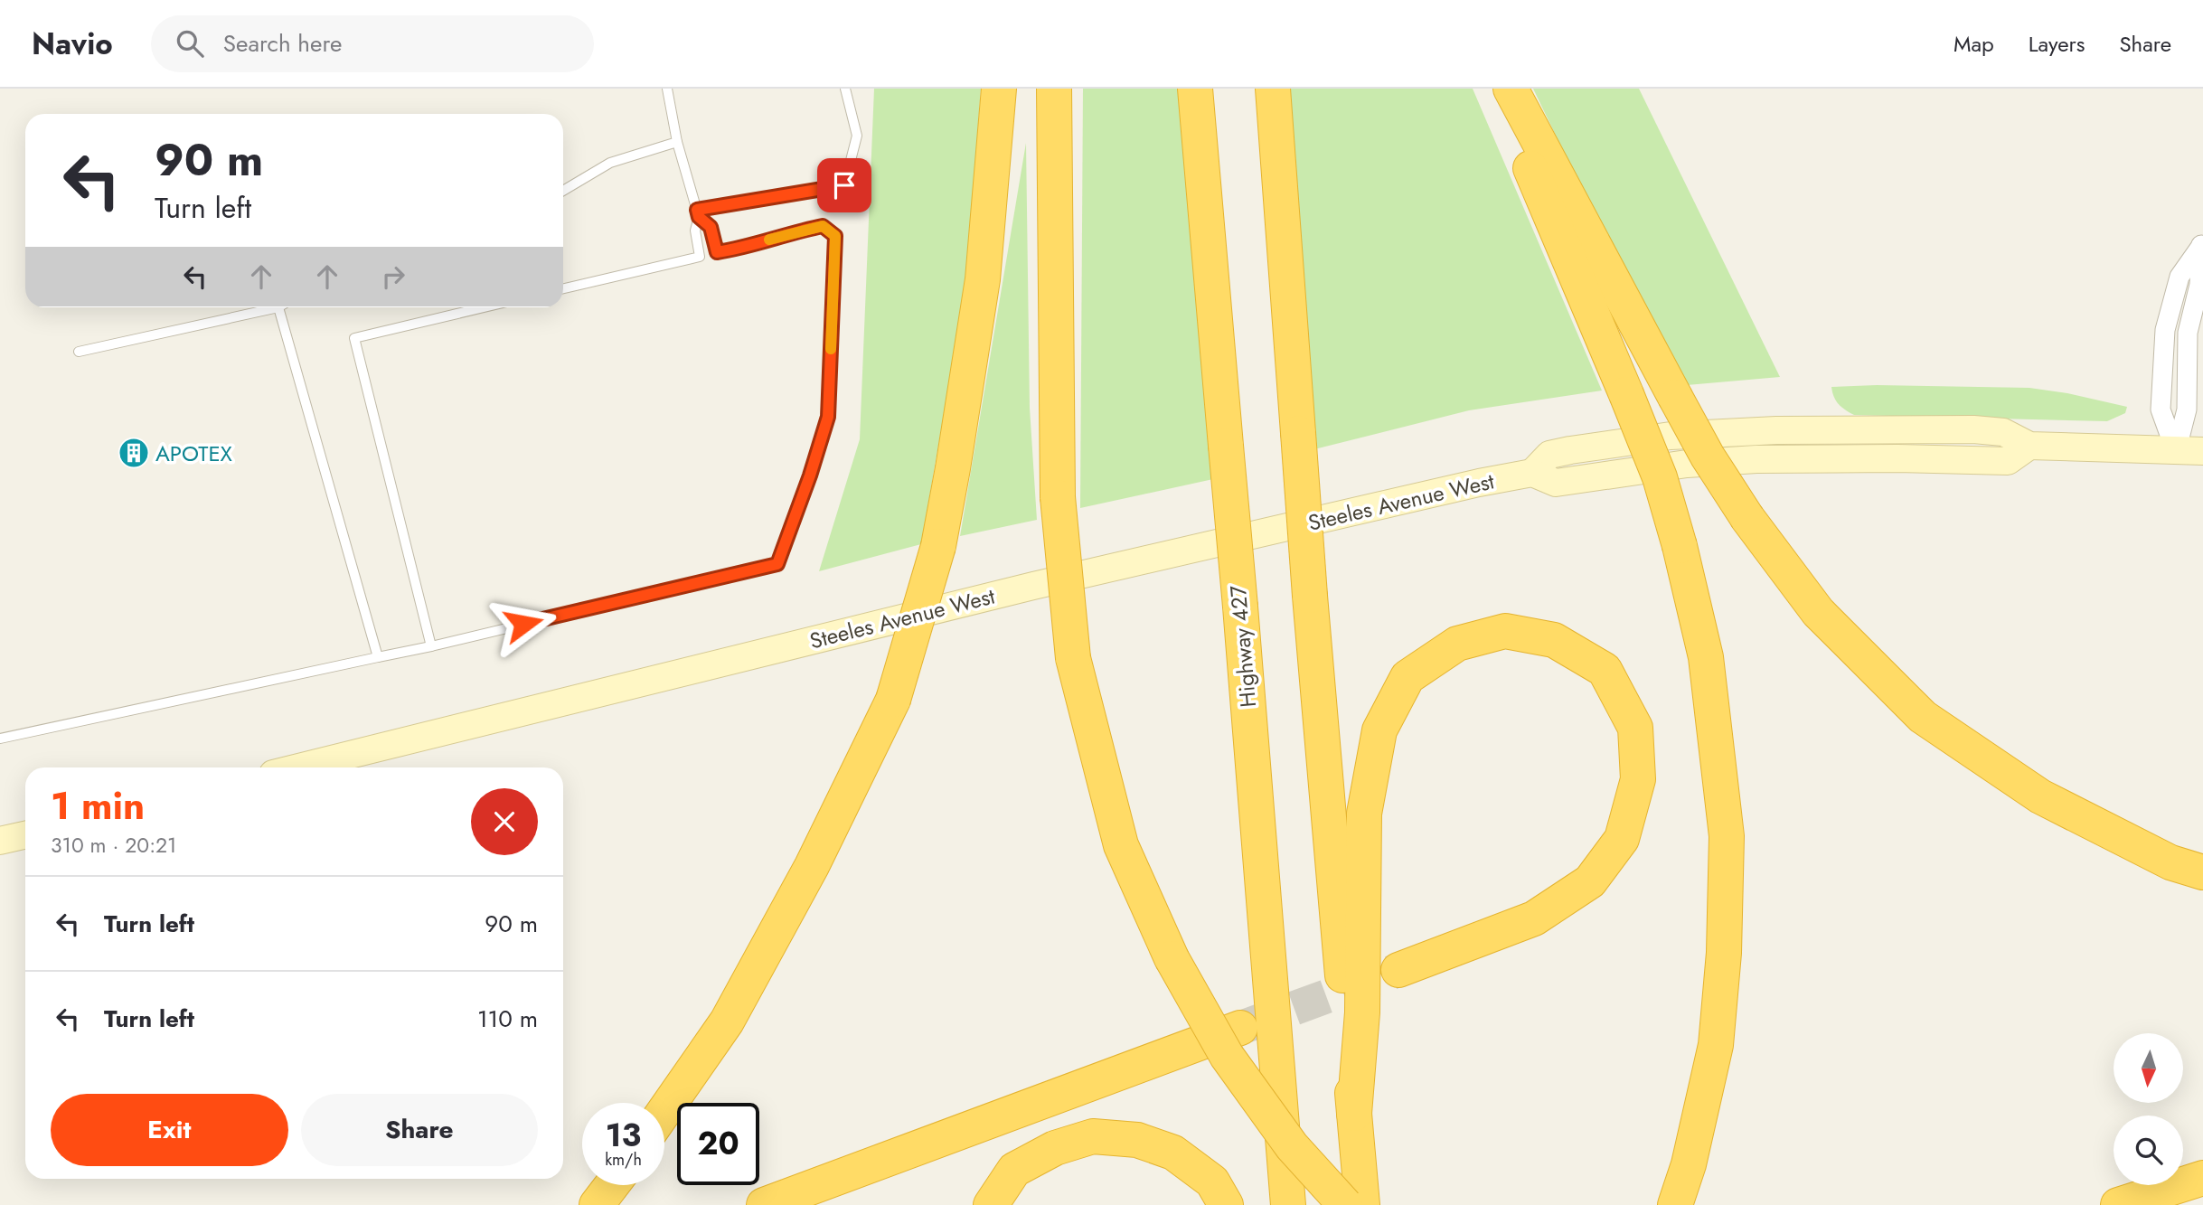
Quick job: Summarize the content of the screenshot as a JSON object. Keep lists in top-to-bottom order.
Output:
{
  "streets": {
    "highway": ["Highway 427"],
    "main road": ["Steeles Avenue West"]
  },
  "places": {
    "building": ["APOTEX"]
  },
  "north": "bottom",
  "page": {
    "header": "Navio",
    "search": "Search here",
    "nav": ["Map", "Layers", "Share"],
    "turn": ["90 m", "Turn left"],
    "heading": ["1 min", "310 m · 20:21"],
    "list": [
      {
        "name": "Turn left",
        "value": "90 m"
      },
      {
        "name": "Turn left",
        "value": "110 m"
      }
    ],
    "buttons": ["Exit", "Share"],
    "speed": "13 km/h",
    "limit": "20"
  }
}
